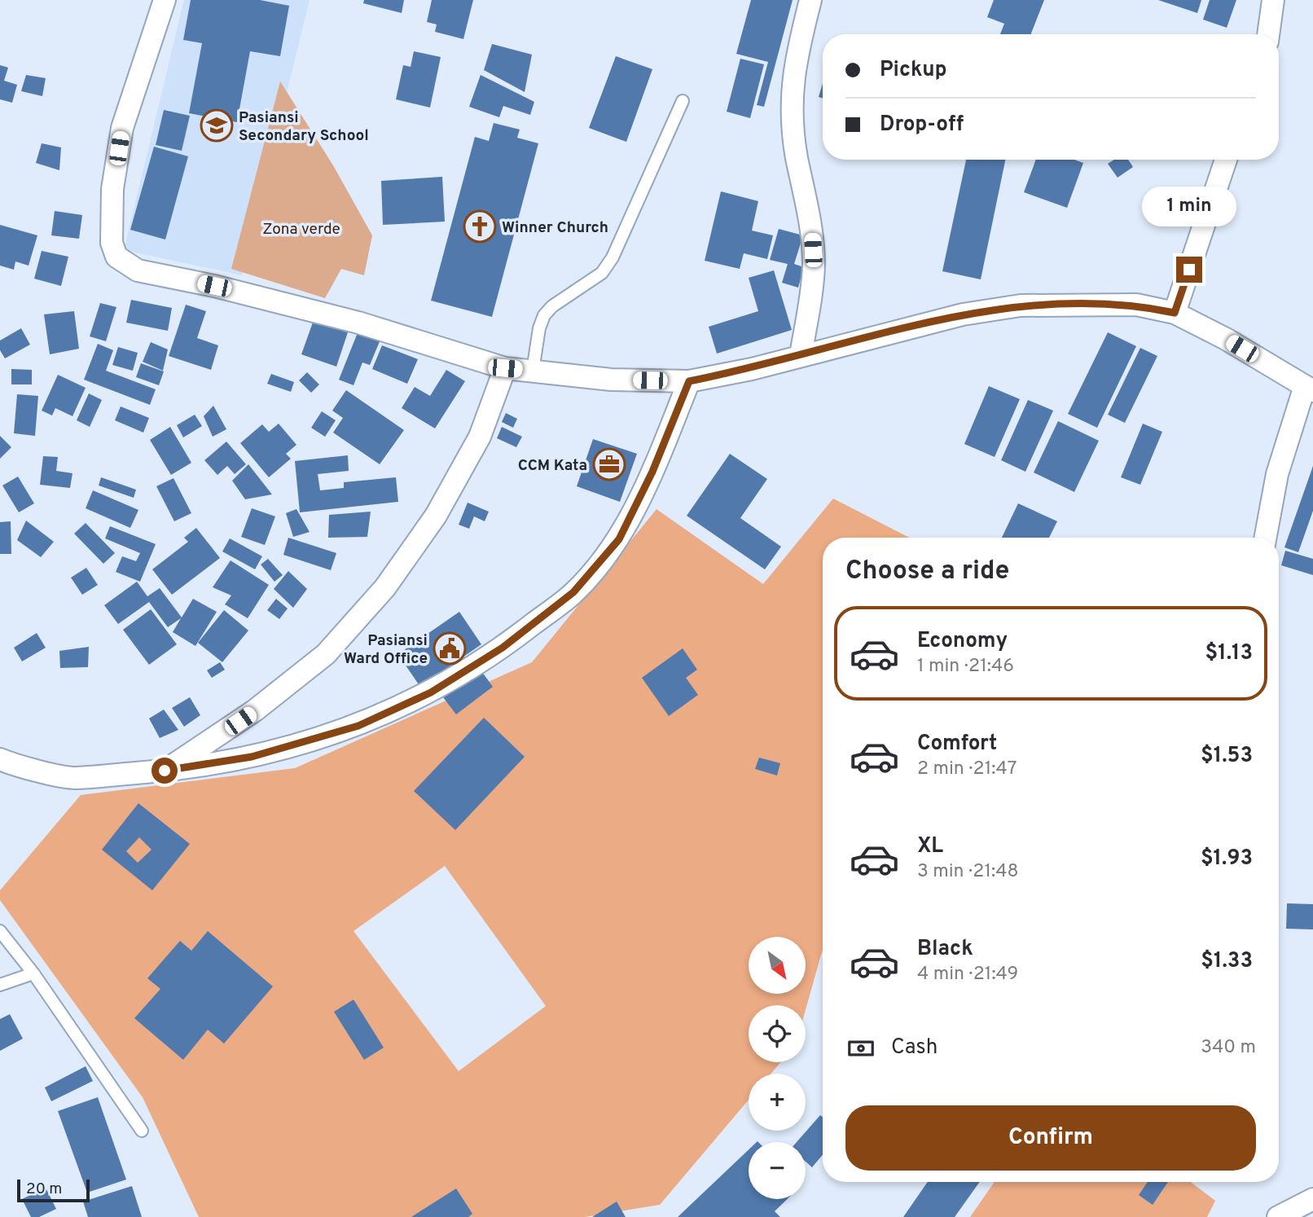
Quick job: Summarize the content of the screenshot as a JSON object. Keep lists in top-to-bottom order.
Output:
{
  "parks": ["Zona verde"],
  "places": {
    "school or university": ["Pasiansi Secondary School"],
    "church": ["Winner Church"],
    "office": ["CCM Kata"],
    "public building": ["Pasiansi Ward Office"]
  },
  "scale_bar": "20 m",
  "north": "bottom right",
  "page": {
    "banner": ["Pickup", "Drop-off"],
    "bubble": "1 min",
    "heading": "Choose a ride",
    "list": [
      {
        "name": "Economy",
        "note": "1 min · 21:46",
        "value": "$1.13"
      },
      {
        "name": "Comfort",
        "note": "2 min · 21:47",
        "value": "$1.53"
      },
      {
        "name": "XL",
        "note": "3 min · 21:48",
        "value": "$1.93"
      },
      {
        "name": "Black",
        "note": "4 min · 21:49",
        "value": "$1.33"
      }
    ],
    "map_buttons": ["+", "−"],
    "pay": ["Cash", "340 m"],
    "buttons": "Confirm",
    "scale": "20 m"
  }
}
